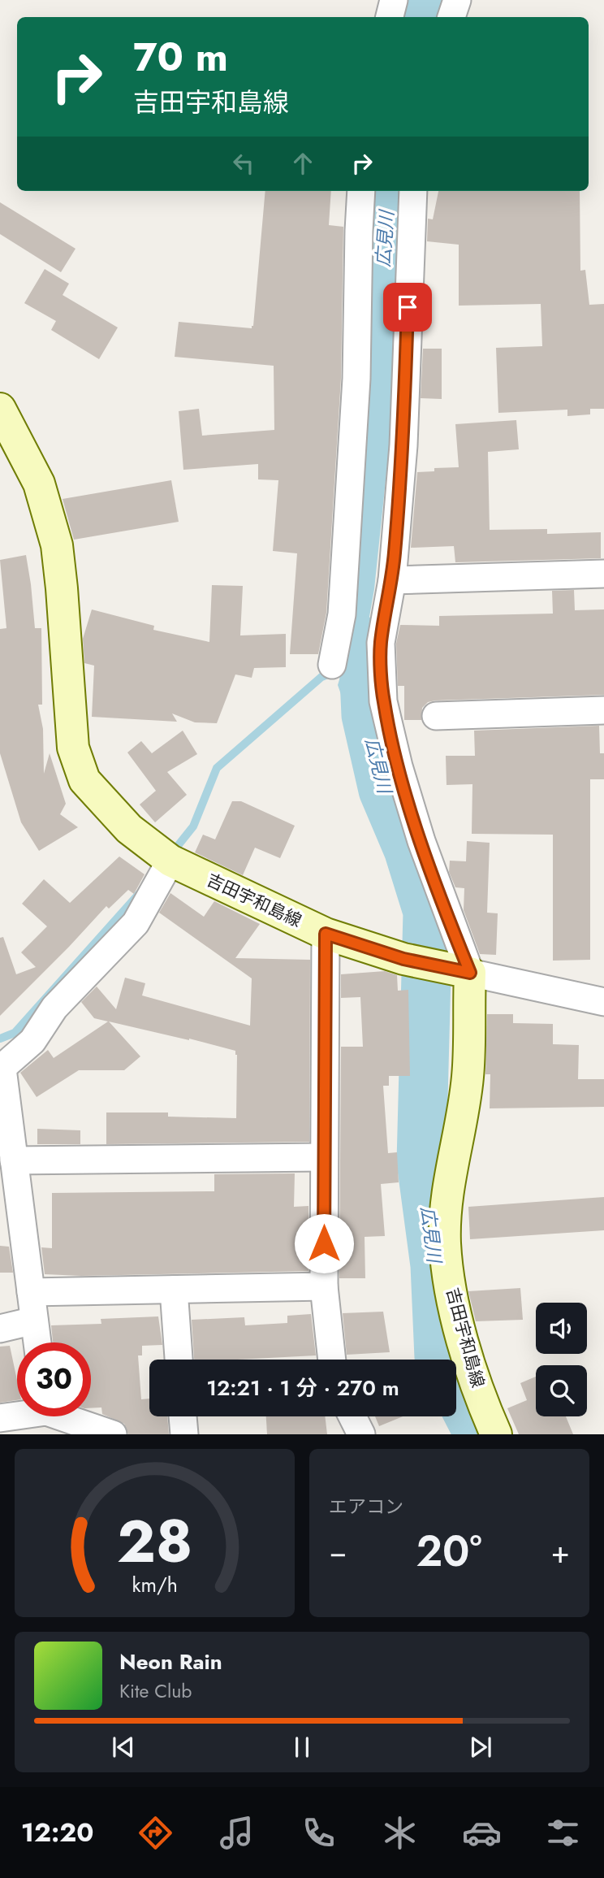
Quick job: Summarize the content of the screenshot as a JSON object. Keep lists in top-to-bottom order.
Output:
{
  "streets": {
    "main road": ["吉田宇和島線"]
  },
  "water": ["広見川"],
  "page": {
    "turn": ["70 m", "吉田宇和島線"],
    "limit": "30",
    "trip": "12:21 · 1 分 · 270 m",
    "tile": "エアコン",
    "heat": ["−", "20°", "+"],
    "song": ["Neon Rain", "Kite Club"],
    "tabs": "12:20",
    "gauge": ["28", "km/h"]
  }
}
